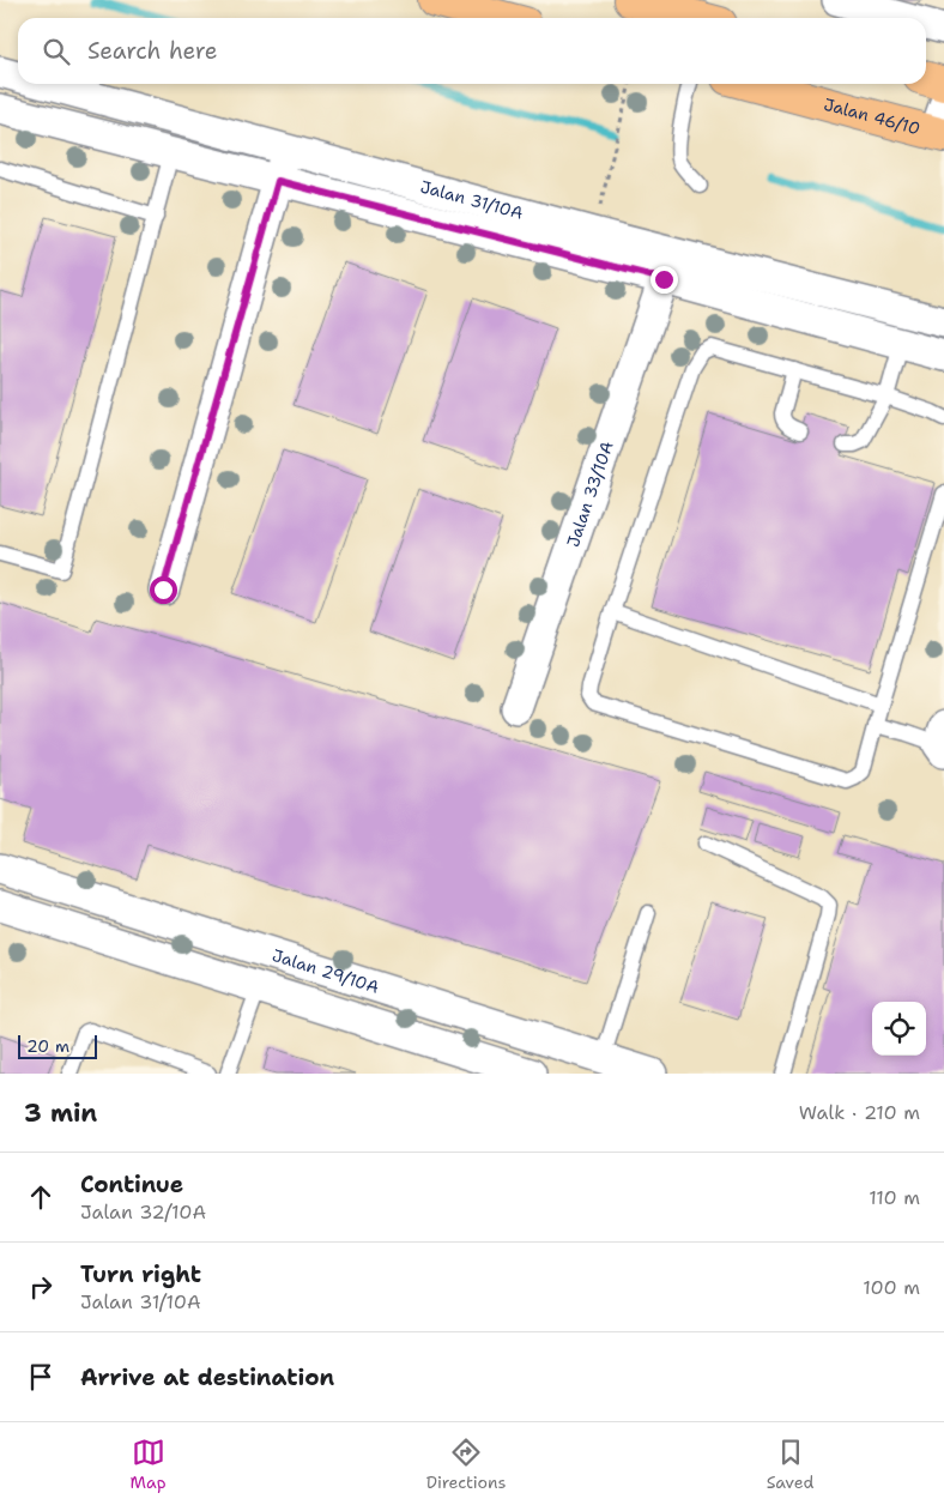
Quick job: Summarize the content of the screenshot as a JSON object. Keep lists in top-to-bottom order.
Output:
{
  "streets": {
    "main road": ["Jalan 46/10"],
    "street": ["Jalan 31/10A", "Jalan 33/10A", "Jalan 29/10A"]
  },
  "crossings": [
    ["Jalan 31/10A", "Jalan 33/10A"]
  ],
  "scale_bar": "20 m",
  "page": {
    "search": "Search here",
    "scale": "20 m",
    "heading": ["3 min", "Walk · 210 m"],
    "list": [
      ["Continue", "Jalan 32/10A", "110 m"],
      ["Turn right", "Jalan 31/10A", "100 m"],
      "Arrive at destination"
    ],
    "nav": ["Map", "Directions", "Saved"]
  }
}
